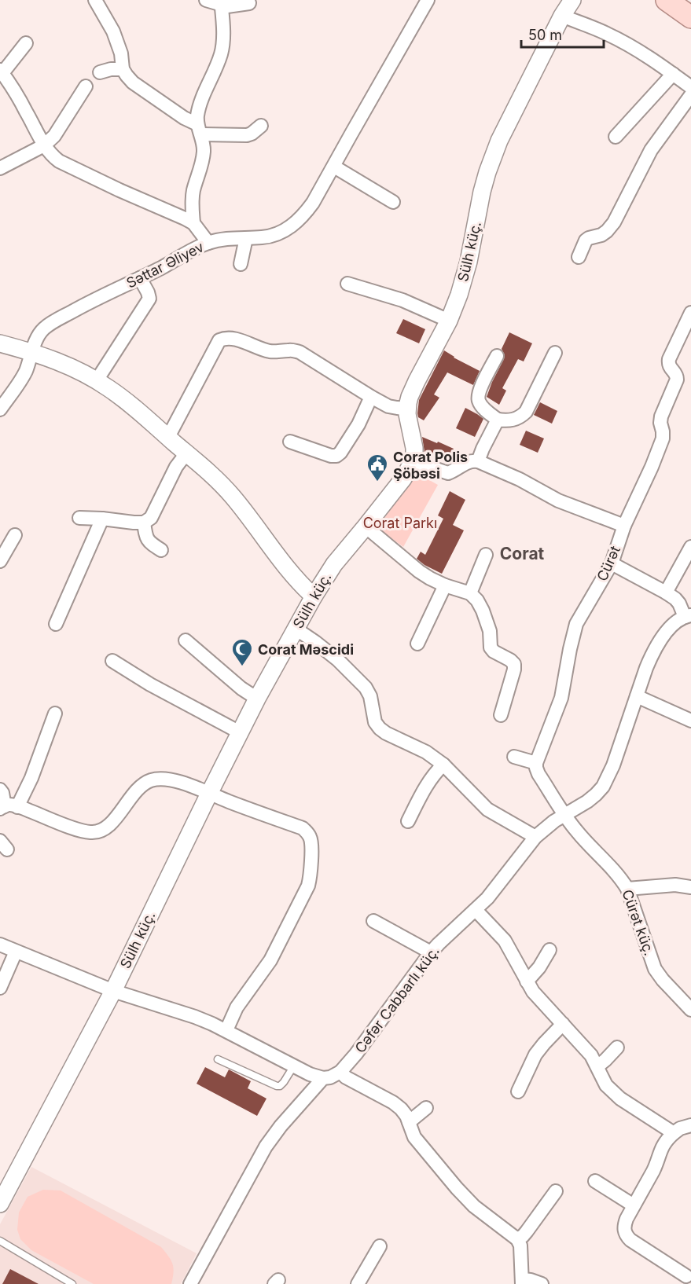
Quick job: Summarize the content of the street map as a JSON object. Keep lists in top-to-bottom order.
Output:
{
  "streets": {
    "street": [
      "Sülh küç.",
      "Səttar Əliyev",
      "Cürət",
      "Cürət küç.",
      "Cəfər Cabbarlı küç."
    ]
  },
  "crossings": [
    ["Cürət küç.", "Cəfər Cabbarlı küç."]
  ],
  "districts": ["Corat"],
  "parks": ["Corat Parkı"],
  "places": {
    "public building": ["Corat Polis Şöbəsi"],
    "mosque": ["Corat Məscidi"]
  },
  "scale_bar": "50 m"
}
